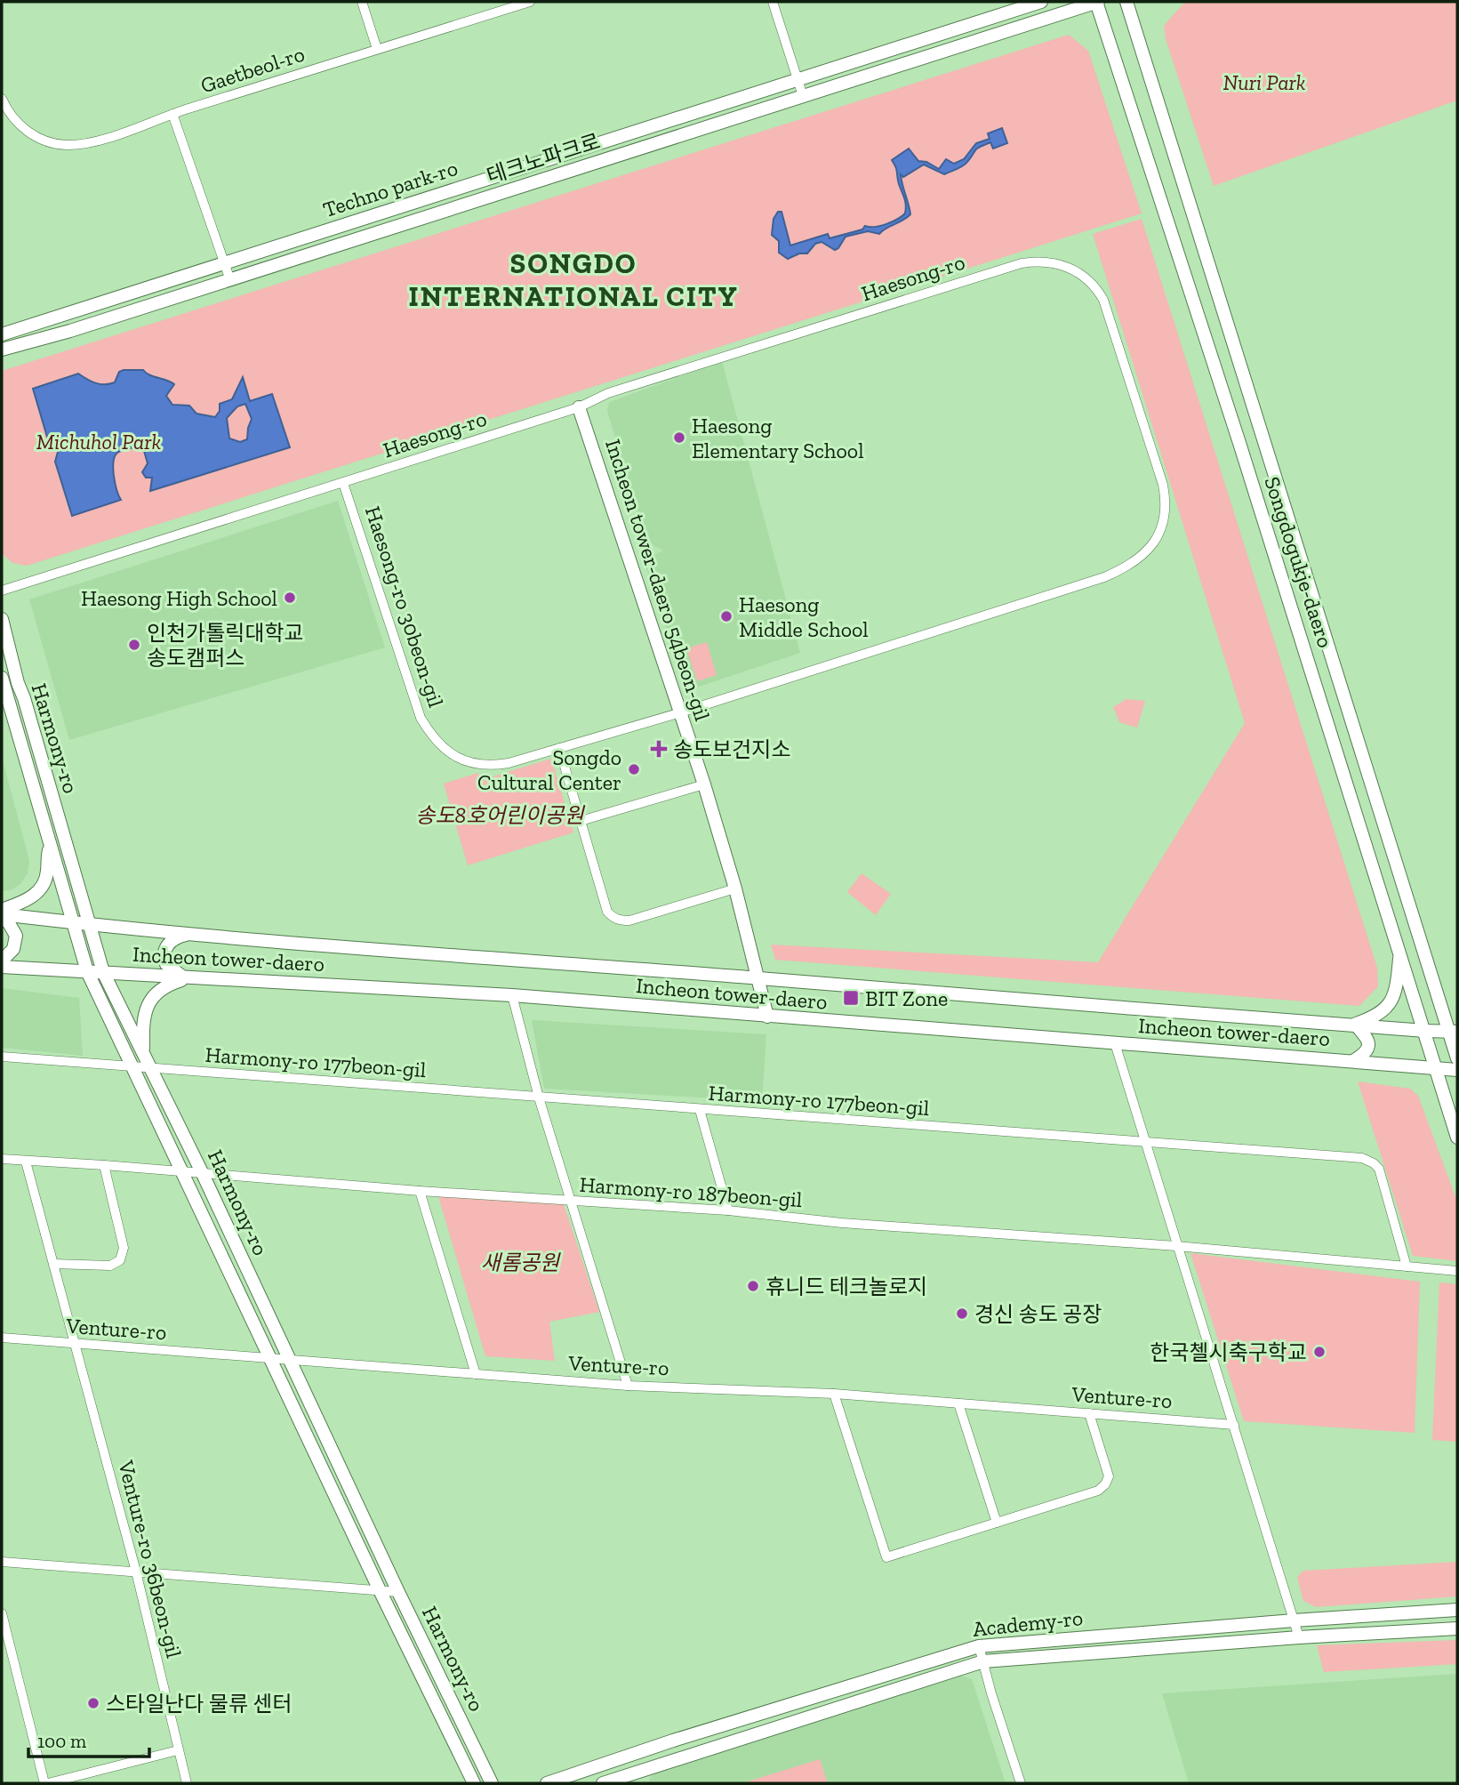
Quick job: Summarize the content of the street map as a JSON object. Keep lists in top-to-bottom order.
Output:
{
  "streets": {
    "main road": [
      "테크노파크로",
      "Techno park-ro",
      "Songdogukje-daero",
      "Incheon tower-daero 54beon-gil",
      "Harmony-ro",
      "Incheon tower-daero",
      "Academy-ro"
    ],
    "street": [
      "Gaetbeol-ro",
      "Haesong-ro",
      "Haesong-ro 30beon-gil",
      "Harmony-ro 177beon-gil",
      "Harmony-ro 187beon-gil",
      "Venture-ro",
      "Venture-ro 36beon-gil"
    ]
  },
  "crossings": [
    ["테크노파크로", "Songdogukje-daero"],
    ["Haesong-ro", "Incheon tower-daero 54beon-gil"],
    ["Haesong-ro", "Haesong-ro 30beon-gil"],
    ["Songdogukje-daero", "Incheon tower-daero"],
    ["Incheon tower-daero 54beon-gil", "Haesong-ro 30beon-gil"],
    ["Incheon tower-daero 54beon-gil", "Incheon tower-daero"],
    ["Harmony-ro", "Incheon tower-daero"],
    ["Harmony-ro", "Harmony-ro 177beon-gil"],
    ["Harmony-ro", "Harmony-ro 187beon-gil"],
    ["Harmony-ro", "Venture-ro"],
    ["Harmony-ro 177beon-gil", "Harmony-ro 187beon-gil"],
    ["Harmony-ro 187beon-gil", "Venture-ro 36beon-gil"],
    ["Venture-ro", "Venture-ro 36beon-gil"]
  ],
  "districts": ["SONGDO INTERNATIONAL CITY"],
  "parks": [
    "Nuri Park",
    "Michuhol Park",
    "송도8호어린이공원",
    "새롬공원"
  ],
  "places": {
    "other": [
      "Haesong Elementary School",
      "Haesong High School",
      "Haesong Middle School",
      "인천가톨릭대학교 송도캠퍼스",
      "Songdo Cultural Center",
      "휴니드 테크놀로지",
      "경신 송도 공장",
      "한국첼시축구학교",
      "스타일난다 물류 센터"
    ],
    "health": ["송도보건지소"],
    "transit": ["BIT Zone"]
  },
  "scale_bar": "100 m"
}
